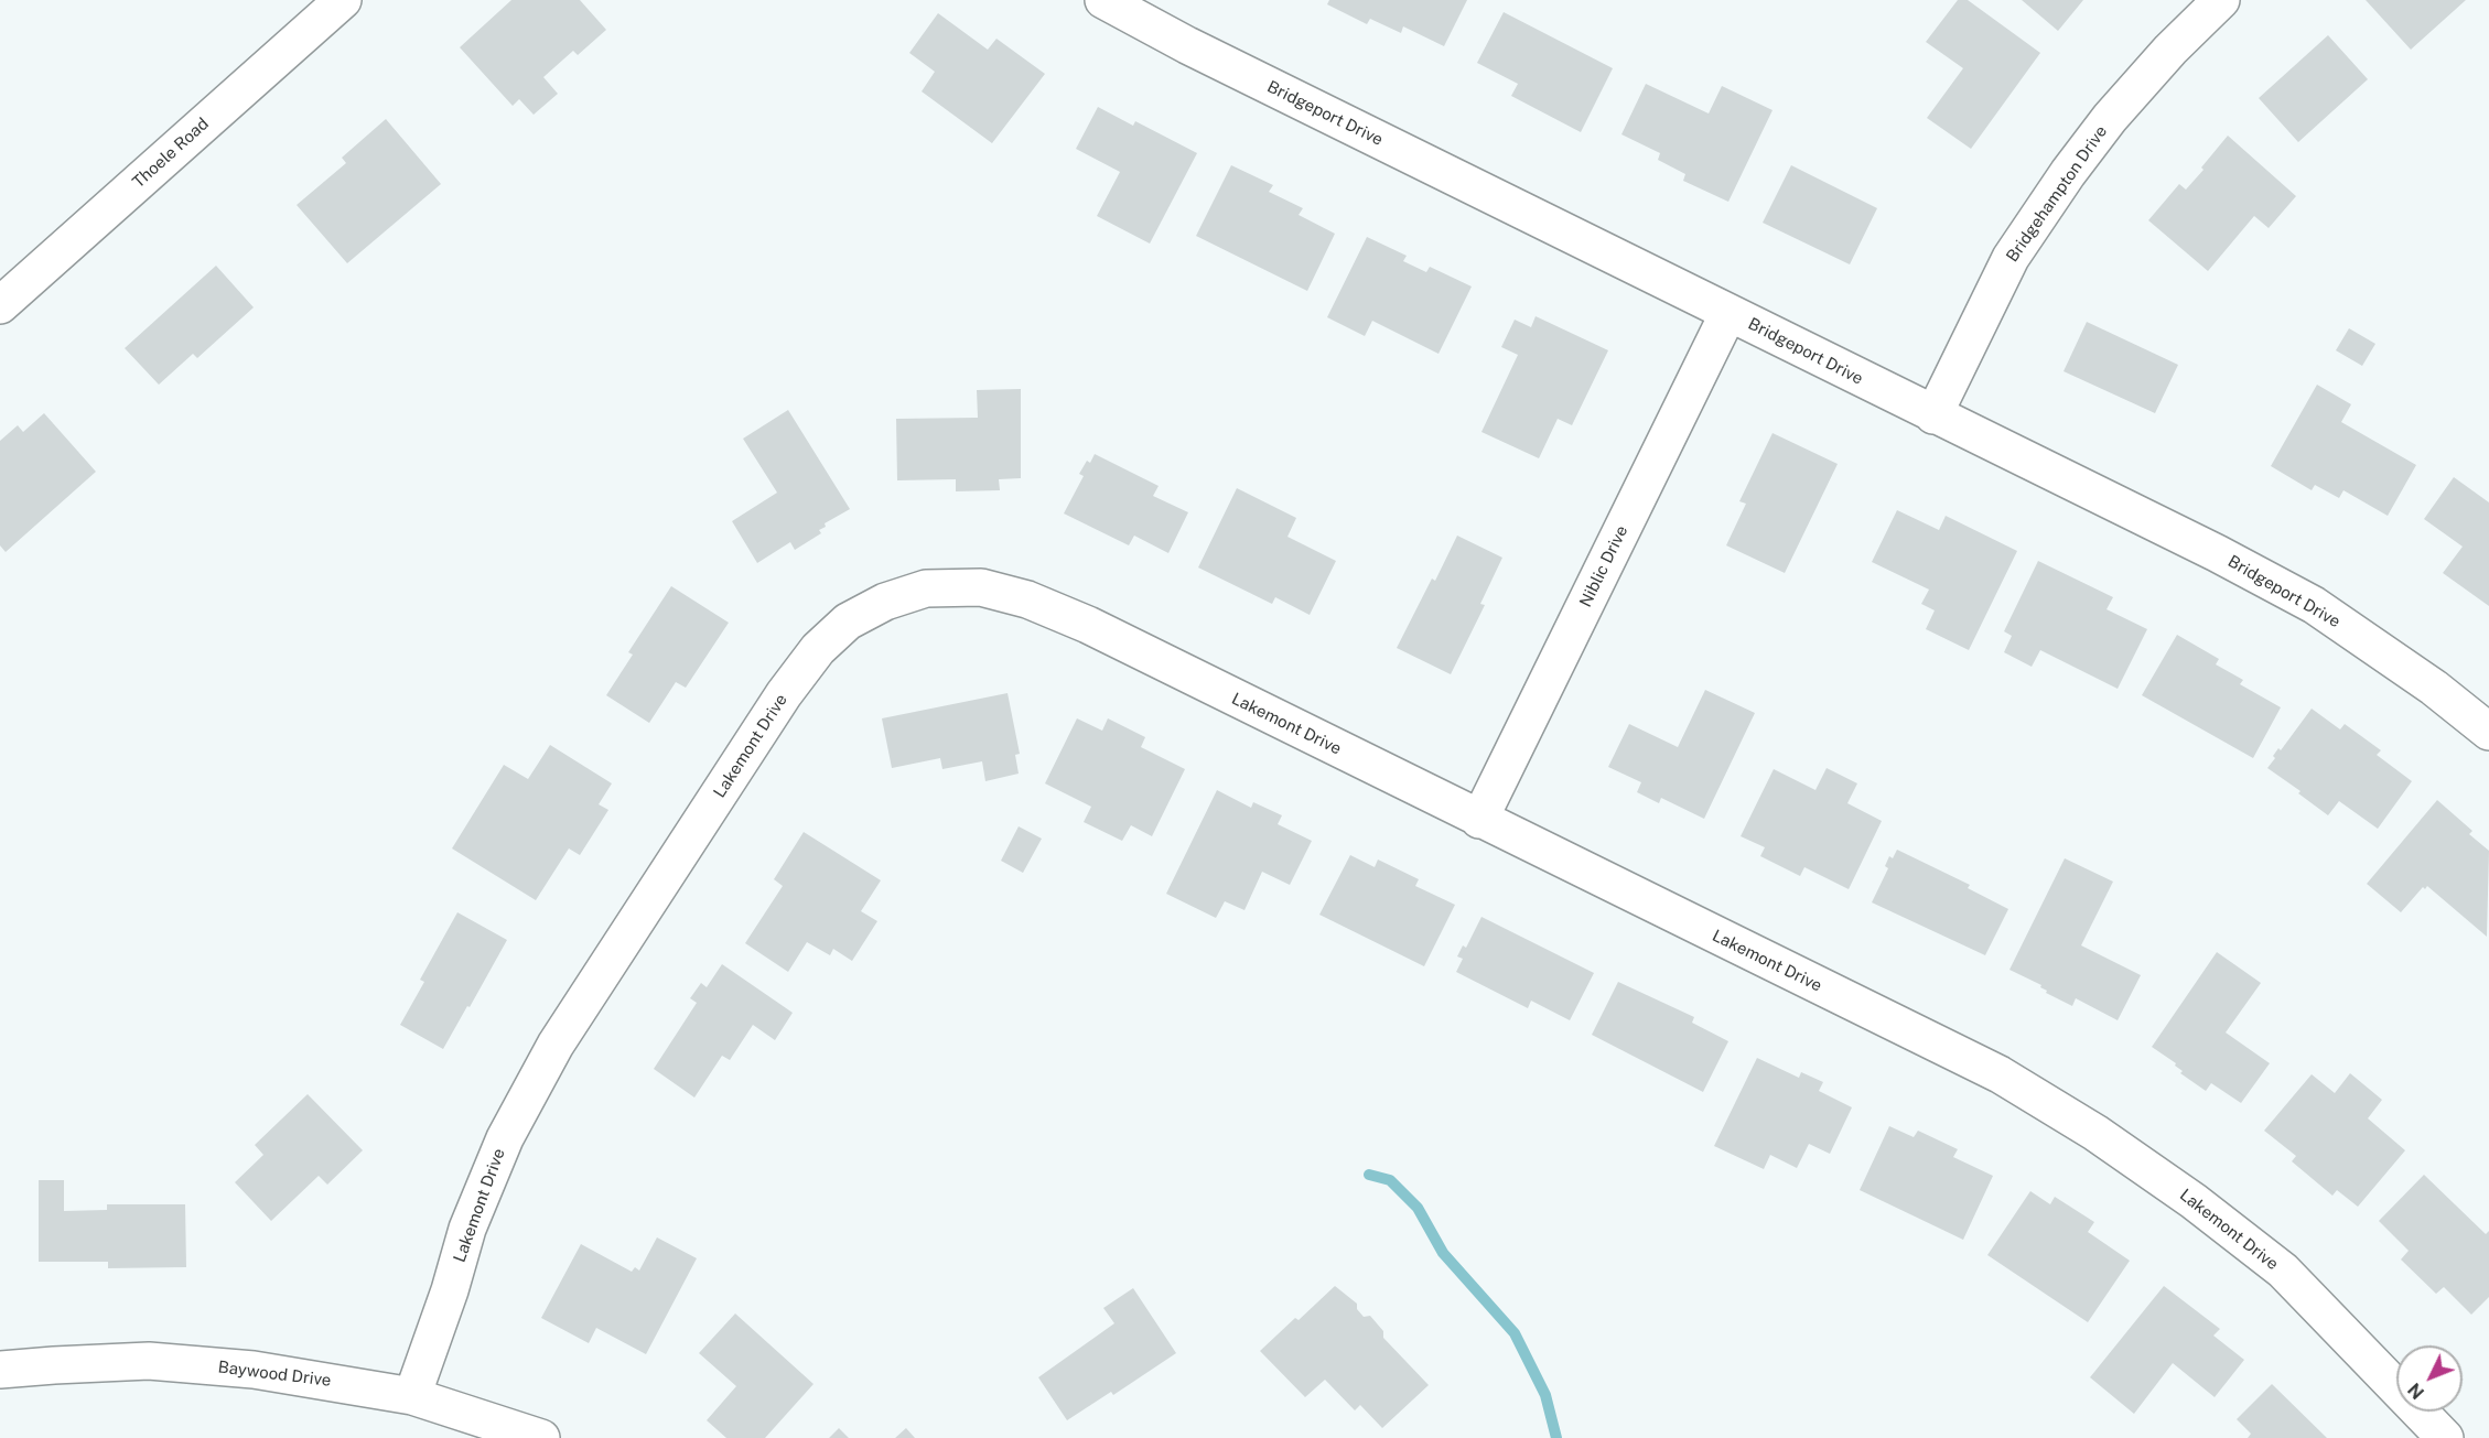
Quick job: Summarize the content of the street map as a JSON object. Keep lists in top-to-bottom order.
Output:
{
  "streets": {
    "street": [
      "Bridgeport Drive",
      "Thoele Road",
      "Bridgehampton Drive",
      "Niblic Drive",
      "Lakemont Drive",
      "Baywood Drive"
    ]
  },
  "crossings": [
    ["Bridgeport Drive", "Bridgehampton Drive"],
    ["Bridgeport Drive", "Niblic Drive"],
    ["Niblic Drive", "Lakemont Drive"],
    ["Lakemont Drive", "Baywood Drive"]
  ],
  "north": "bottom left"
}
